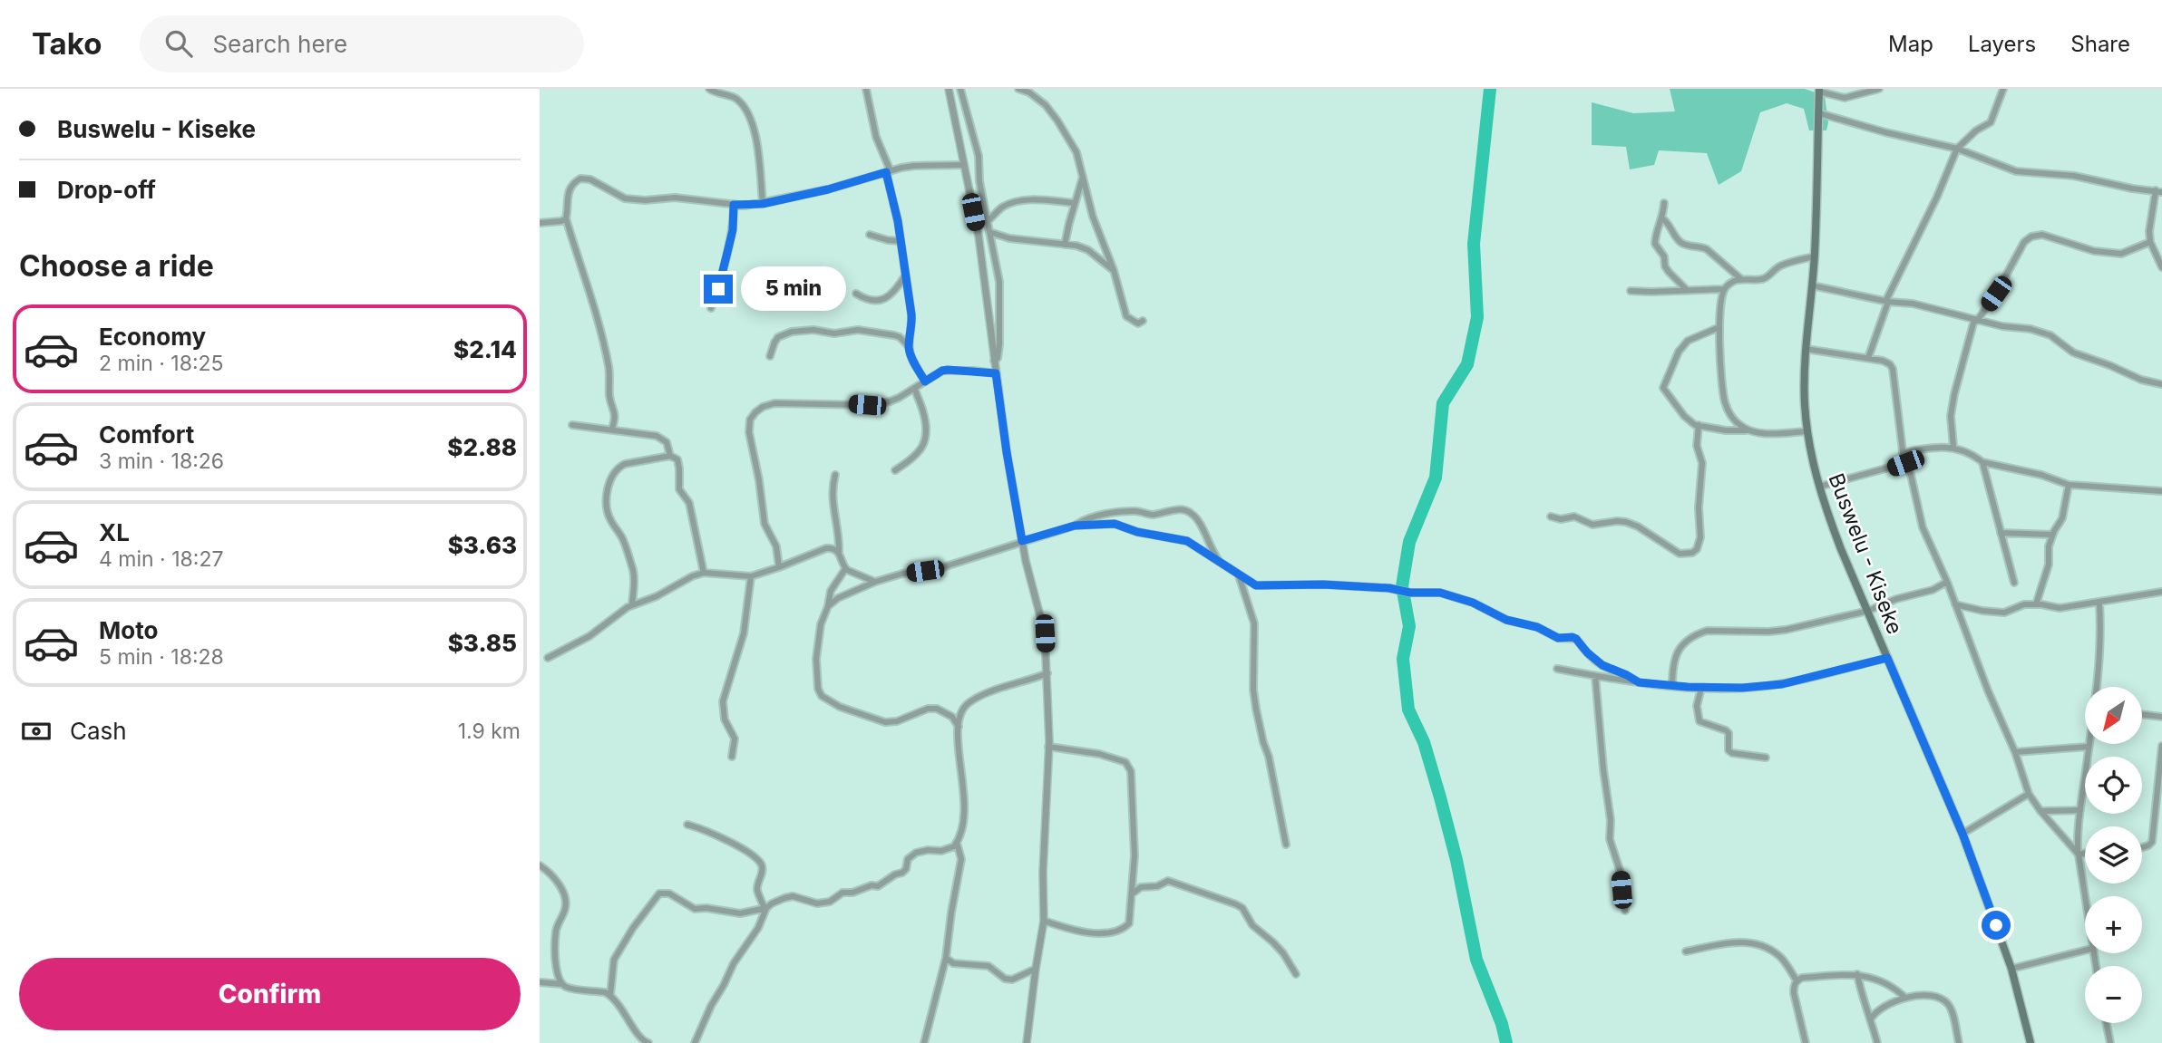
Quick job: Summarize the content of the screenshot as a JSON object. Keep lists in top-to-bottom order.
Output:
{
  "streets": {
    "main road": ["Buswelu - Kiseke"]
  },
  "north": "bottom left",
  "page": {
    "header": "Tako",
    "search": "Search here",
    "nav": ["Map", "Layers", "Share"],
    "banner": ["Buswelu - Kiseke", "Drop-off"],
    "heading": "Choose a ride",
    "bubble": "5 min",
    "list": [
      {
        "name": "Economy",
        "note": "2 min · 18:25",
        "value": "$2.14"
      },
      {
        "name": "Comfort",
        "note": "3 min · 18:26",
        "value": "$2.88"
      },
      {
        "name": "XL",
        "note": "4 min · 18:27",
        "value": "$3.63"
      },
      {
        "name": "Moto",
        "note": "5 min · 18:28",
        "value": "$3.85"
      }
    ],
    "map_buttons": ["+", "−"],
    "pay": ["Cash", "1.9 km"],
    "buttons": "Confirm"
  }
}
